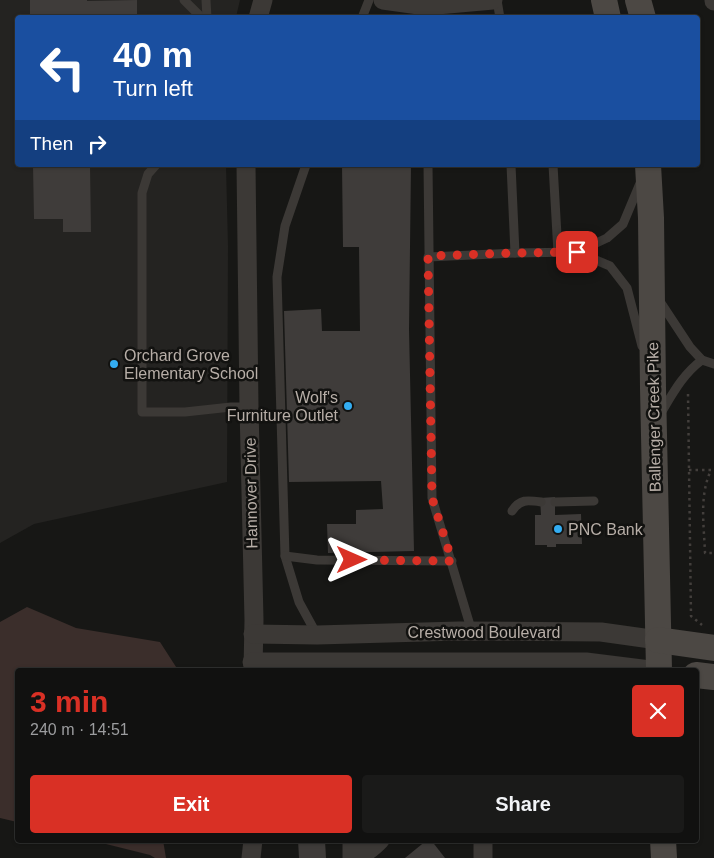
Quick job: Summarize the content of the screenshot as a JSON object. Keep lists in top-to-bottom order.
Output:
{
  "streets": {
    "main road": ["Ballenger Creek Pike", "Crestwood Boulevard"],
    "street": ["Hannover Drive"]
  },
  "crossings": [
    ["Ballenger Creek Pike", "Crestwood Boulevard"],
    ["Hannover Drive", "Crestwood Boulevard"]
  ],
  "places": ["Orchard Grove Elementary School", "Wolf's Furniture Outlet", "PNC Bank"],
  "page": {
    "turn": ["40 m", "Turn left"],
    "then": "Then",
    "heading": ["3 min", "240 m · 14:51"],
    "buttons": ["Exit", "Share"]
  }
}
